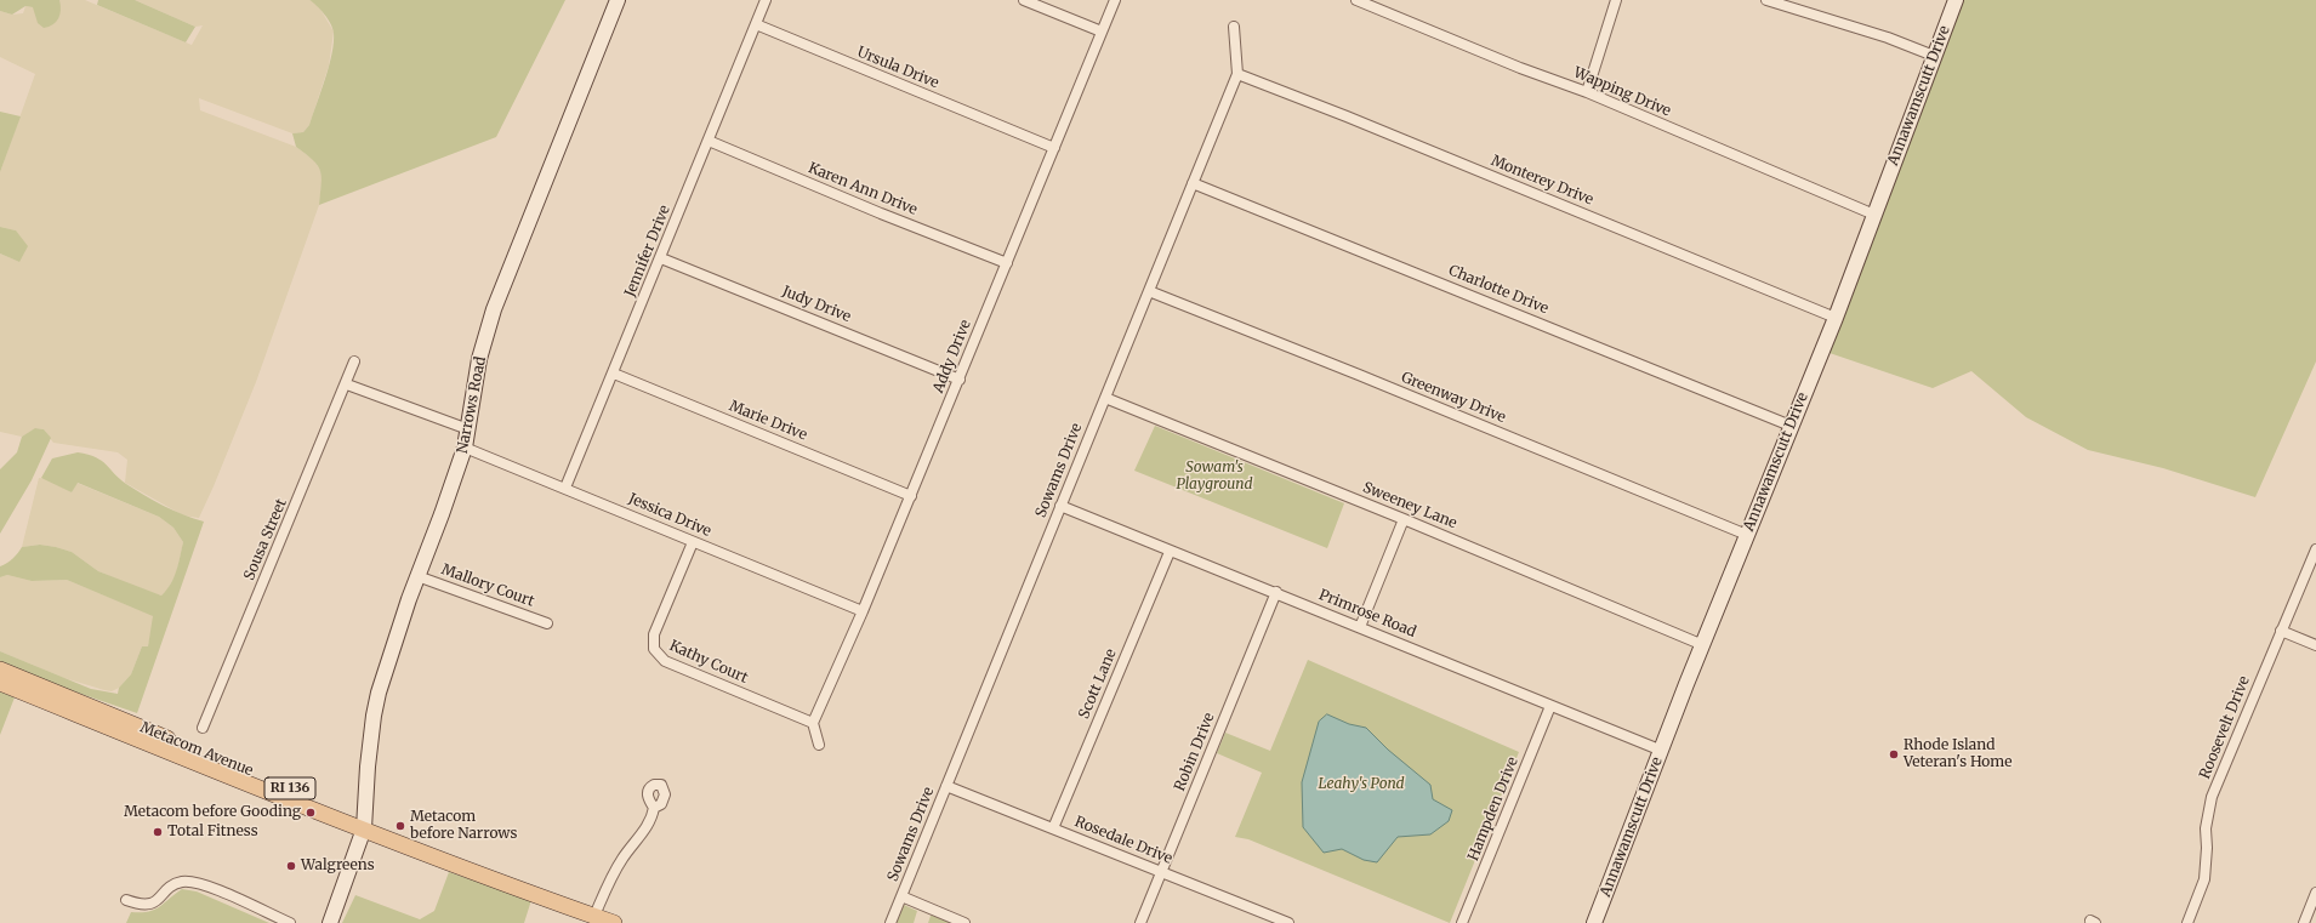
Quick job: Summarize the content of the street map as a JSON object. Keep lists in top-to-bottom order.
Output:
{
  "streets": {
    "main road": ["Metacom Avenue", "RI 136"],
    "street": [
      "Ursula Drive",
      "Wapping Drive",
      "Annawamscutt Drive",
      "Monterey Drive",
      "Karen Ann Drive",
      "Jennifer Drive",
      "Charlotte Drive",
      "Judy Drive",
      "Addy Drive",
      "Greenway Drive",
      "Narrows Road",
      "Marie Drive",
      "Sowams Drive",
      "Sweeney Lane",
      "Jessica Drive",
      "Sousa Street",
      "Mallory Court",
      "Primrose Road",
      "Kathy Court",
      "Scott Lane",
      "Roosevelt Drive",
      "Robin Drive",
      "Hampden Drive",
      "Rosedale Drive"
    ]
  },
  "crossings": [
    ["Ursula Drive", "Jennifer Drive"],
    ["Ursula Drive", "Addy Drive"],
    ["Wapping Drive", "Annawamscutt Drive"],
    ["Annawamscutt Drive", "Monterey Drive"],
    ["Annawamscutt Drive", "Charlotte Drive"],
    ["Annawamscutt Drive", "Greenway Drive"],
    ["Annawamscutt Drive", "Sweeney Lane"],
    ["Annawamscutt Drive", "Primrose Road"],
    ["Monterey Drive", "Sowams Drive"],
    ["Karen Ann Drive", "Jennifer Drive"],
    ["Karen Ann Drive", "Addy Drive"],
    ["Jennifer Drive", "Judy Drive"],
    ["Jennifer Drive", "Marie Drive"],
    ["Jennifer Drive", "Jessica Drive"],
    ["Charlotte Drive", "Sowams Drive"],
    ["Judy Drive", "Addy Drive"],
    ["Addy Drive", "Marie Drive"],
    ["Addy Drive", "Jessica Drive"],
    ["Addy Drive", "Kathy Court"],
    ["Greenway Drive", "Sowams Drive"],
    ["Narrows Road", "Jessica Drive"],
    ["Narrows Road", "Mallory Court"],
    ["Narrows Road", "Metacom Avenue"],
    ["Sowams Drive", "Sweeney Lane"],
    ["Sowams Drive", "Primrose Road"],
    ["Sowams Drive", "Rosedale Drive"],
    ["Jessica Drive", "Kathy Court"],
    ["Primrose Road", "Scott Lane"],
    ["Primrose Road", "Robin Drive"],
    ["Primrose Road", "Hampden Drive"],
    ["Scott Lane", "Rosedale Drive"],
    ["Robin Drive", "Rosedale Drive"]
  ],
  "parks": ["Sowam's Playground", "Leahy's Pond"],
  "places": [
    "Rhode Island Veteran's Home",
    "Metacom before Gooding",
    "Metacom before Narrows",
    "Total Fitness",
    "Walgreens"
  ]
}
